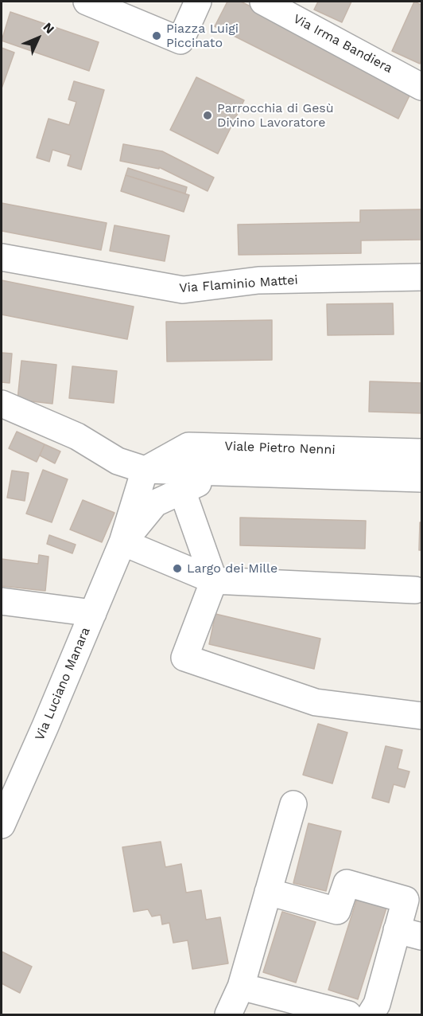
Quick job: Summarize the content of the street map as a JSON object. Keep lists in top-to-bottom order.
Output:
{
  "streets": {
    "street": [
      "Via Irma Bandiera",
      "Via Flaminio Mattei",
      "Viale Pietro Nenni",
      "Via Luciano Manara"
    ]
  },
  "places": ["Piazza Luigi Piccinato", "Parrocchia di Gesù Divino Lavoratore", "Largo dei Mille"],
  "north": "top right"
}
